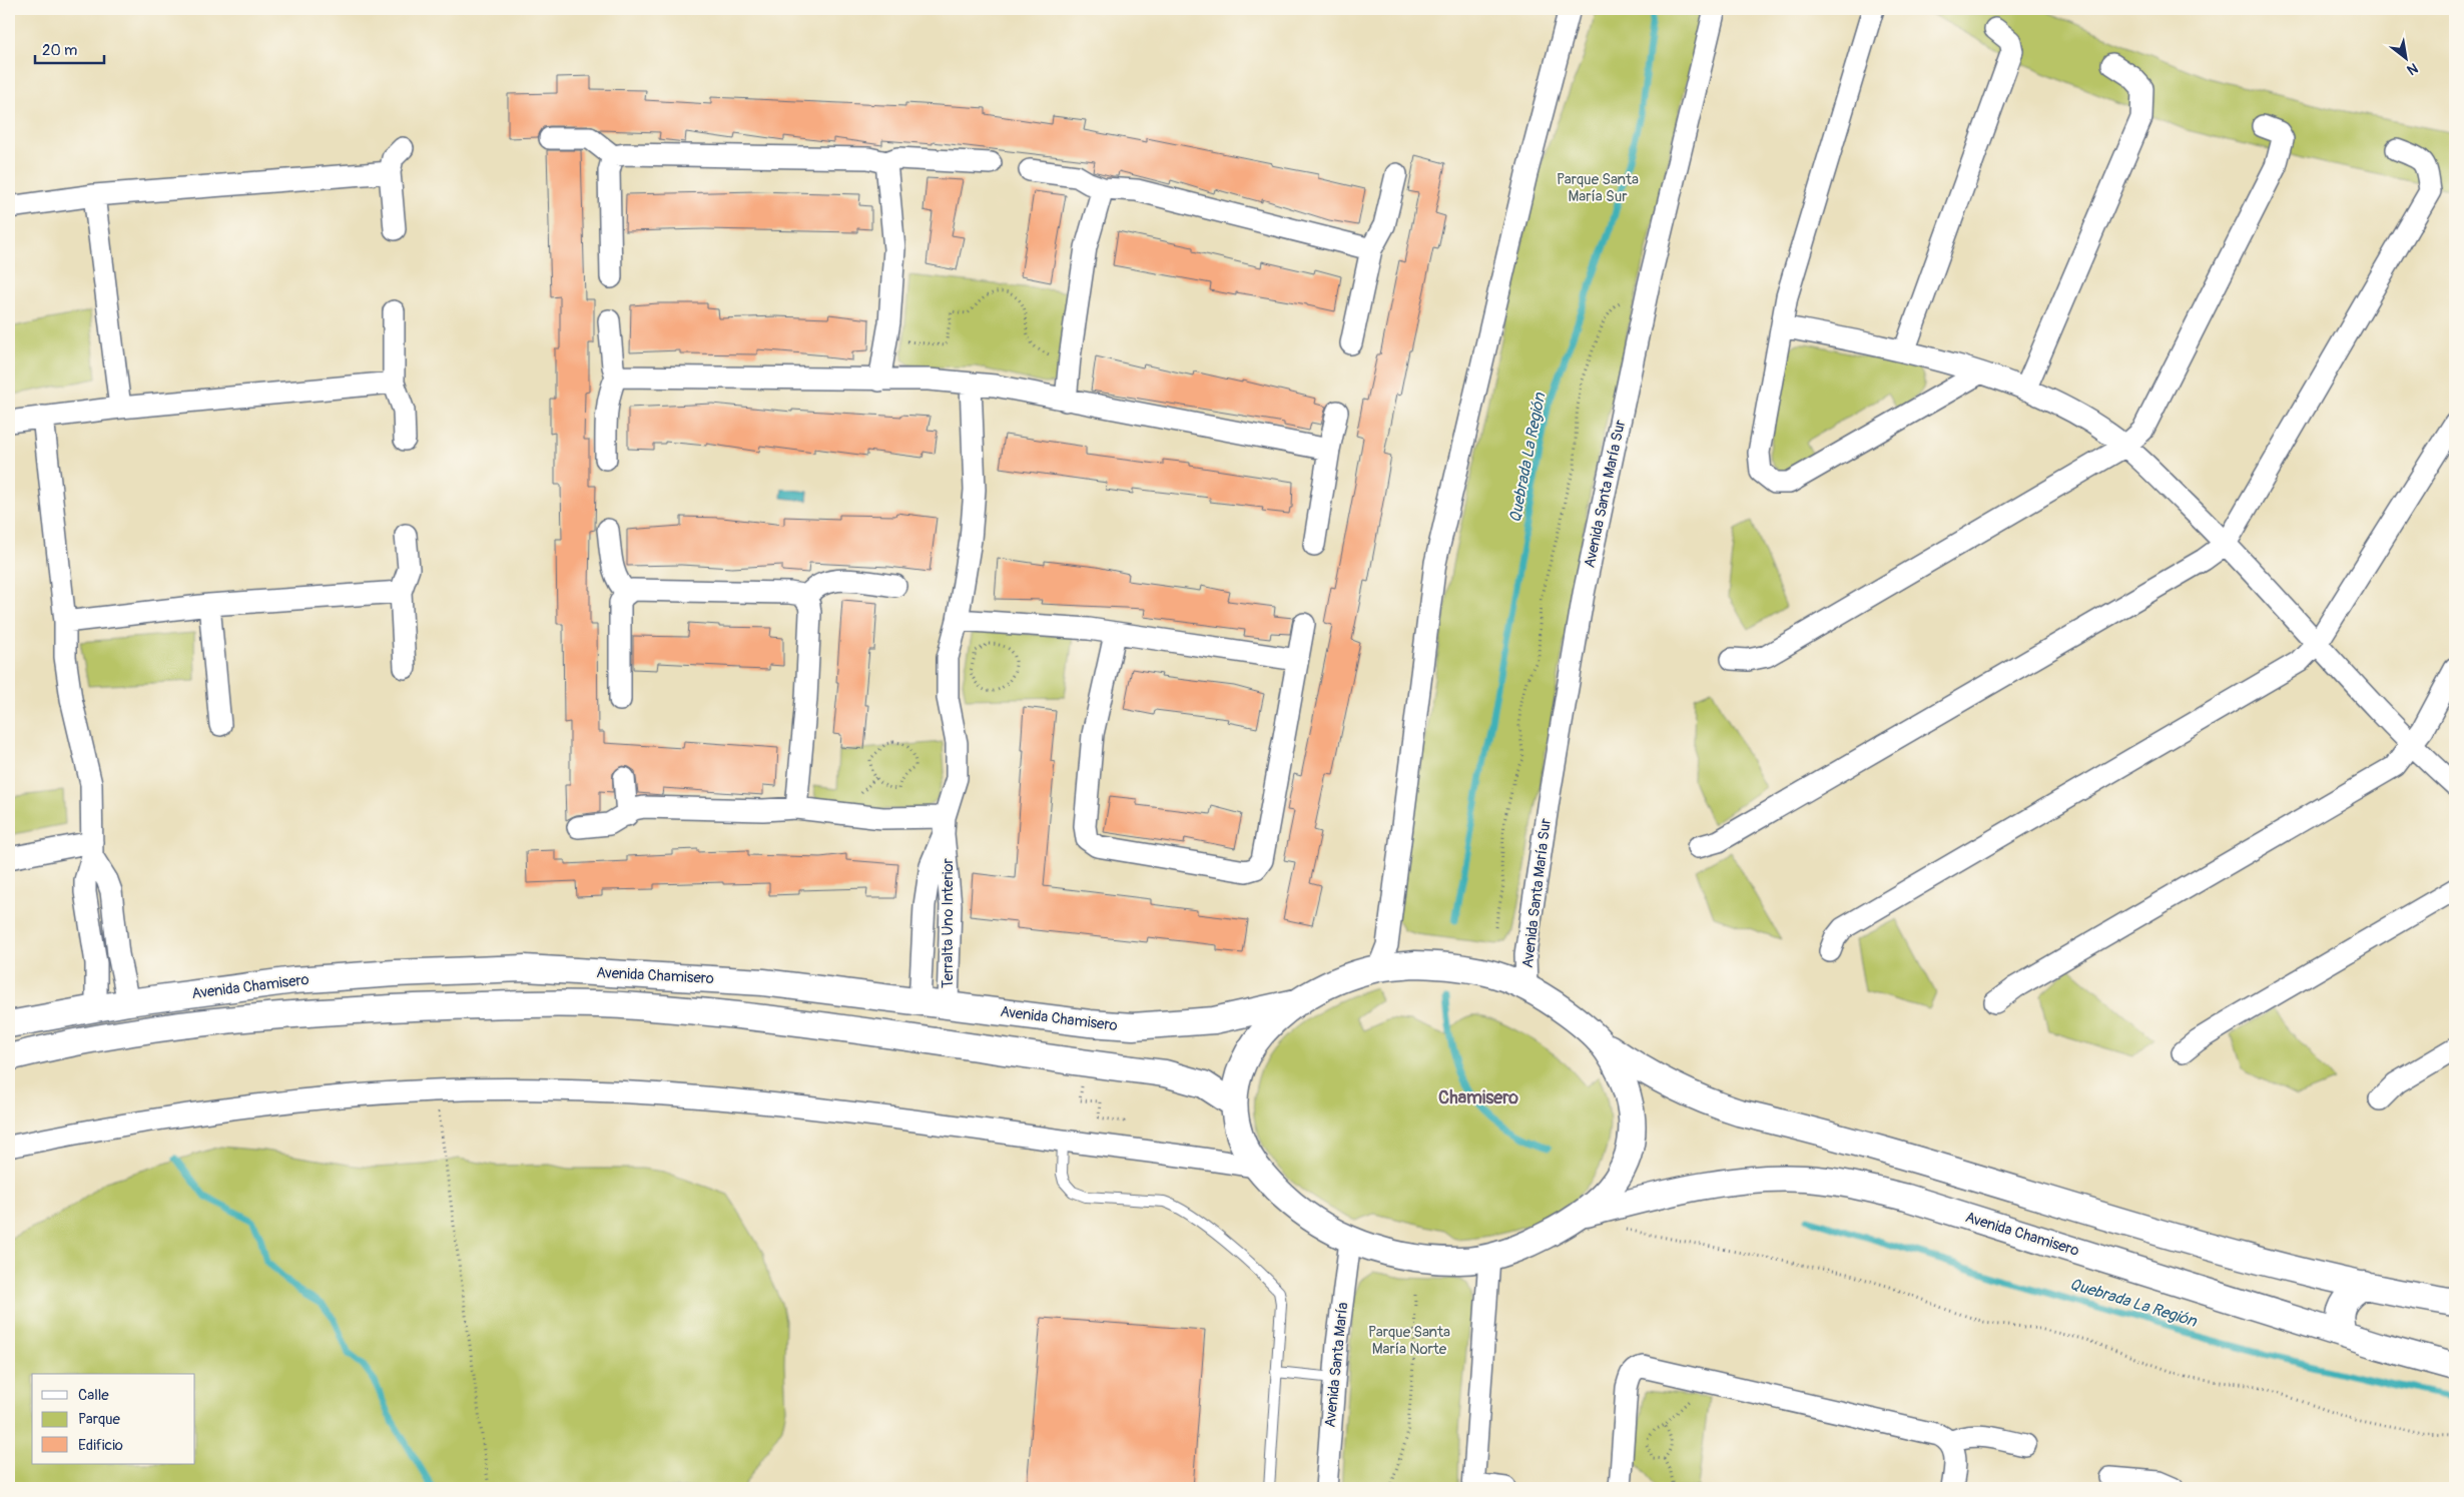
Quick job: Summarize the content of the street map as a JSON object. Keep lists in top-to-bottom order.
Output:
{
  "streets": {
    "street": [
      "Avenida Santa María Sur",
      "Terralta Uno Interior",
      "Avenida Chamisero",
      "Avenida Santa María"
    ]
  },
  "crossings": [
    ["Terralta Uno Interior", "Avenida Chamisero"]
  ],
  "districts": ["Chamisero"],
  "water": ["Quebrada La Región"],
  "parks": ["Parque Santa María Sur", "Parque Santa María Norte"],
  "legend": ["Calle", "Parque", "Edificio"],
  "scale_bar": "20 m",
  "north": "bottom right"
}
